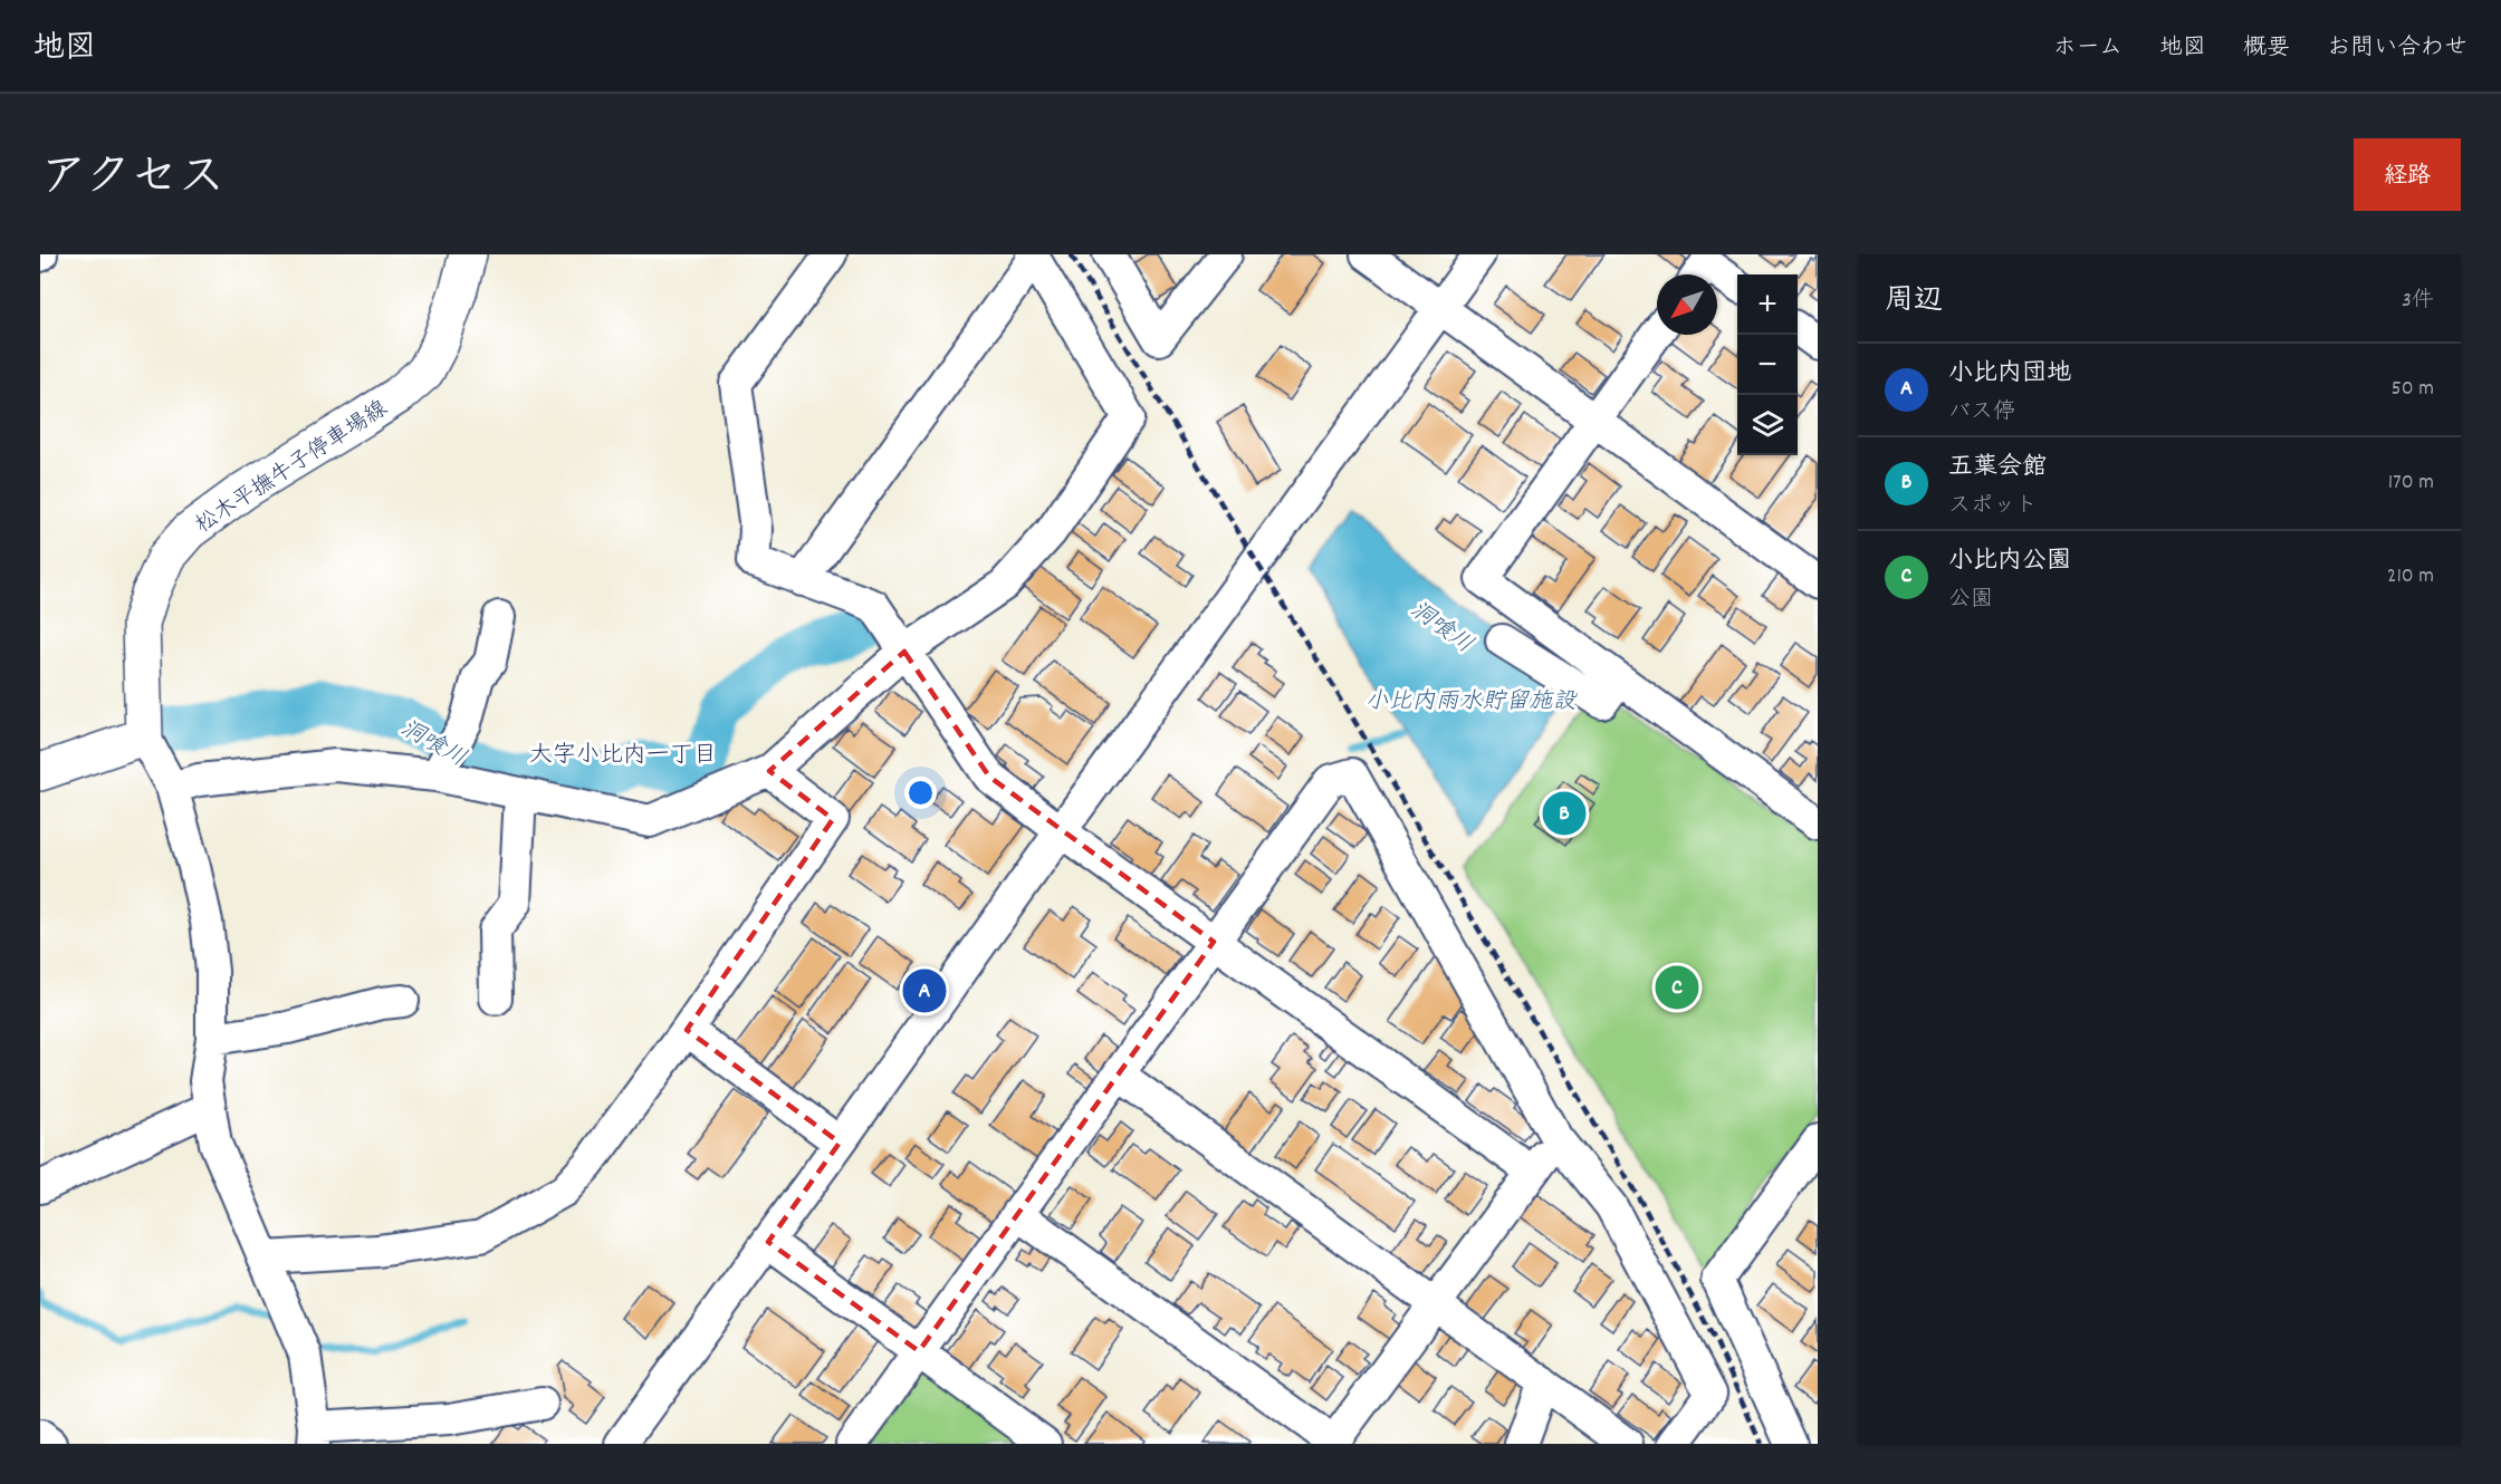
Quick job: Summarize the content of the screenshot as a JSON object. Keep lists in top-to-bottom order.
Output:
{
  "streets": {
    "main road": ["松木平撫牛子停車場線"]
  },
  "districts": ["大字小比内一丁目"],
  "water": ["洞喰川", "小比内雨水貯留施設"],
  "north": "bottom left",
  "page": {
    "header": "地図",
    "nav": [
      "ホーム",
      "地図",
      "概要",
      "お問い合わせ"
    ],
    "title": "アクセス",
    "buttons": "経路",
    "heading": ["周辺", "3件"],
    "map_buttons": ["+", "−"],
    "list": [
      {
        "mark": "A",
        "name": "小比内団地",
        "note": "バス停",
        "value": "50 m"
      },
      {
        "mark": "B",
        "name": "五葉会館",
        "note": "スポット",
        "value": "170 m"
      },
      {
        "mark": "C",
        "name": "小比内公園",
        "note": "公園",
        "value": "210 m"
      }
    ],
    "pins": ["B", "C", "A"]
  }
}
